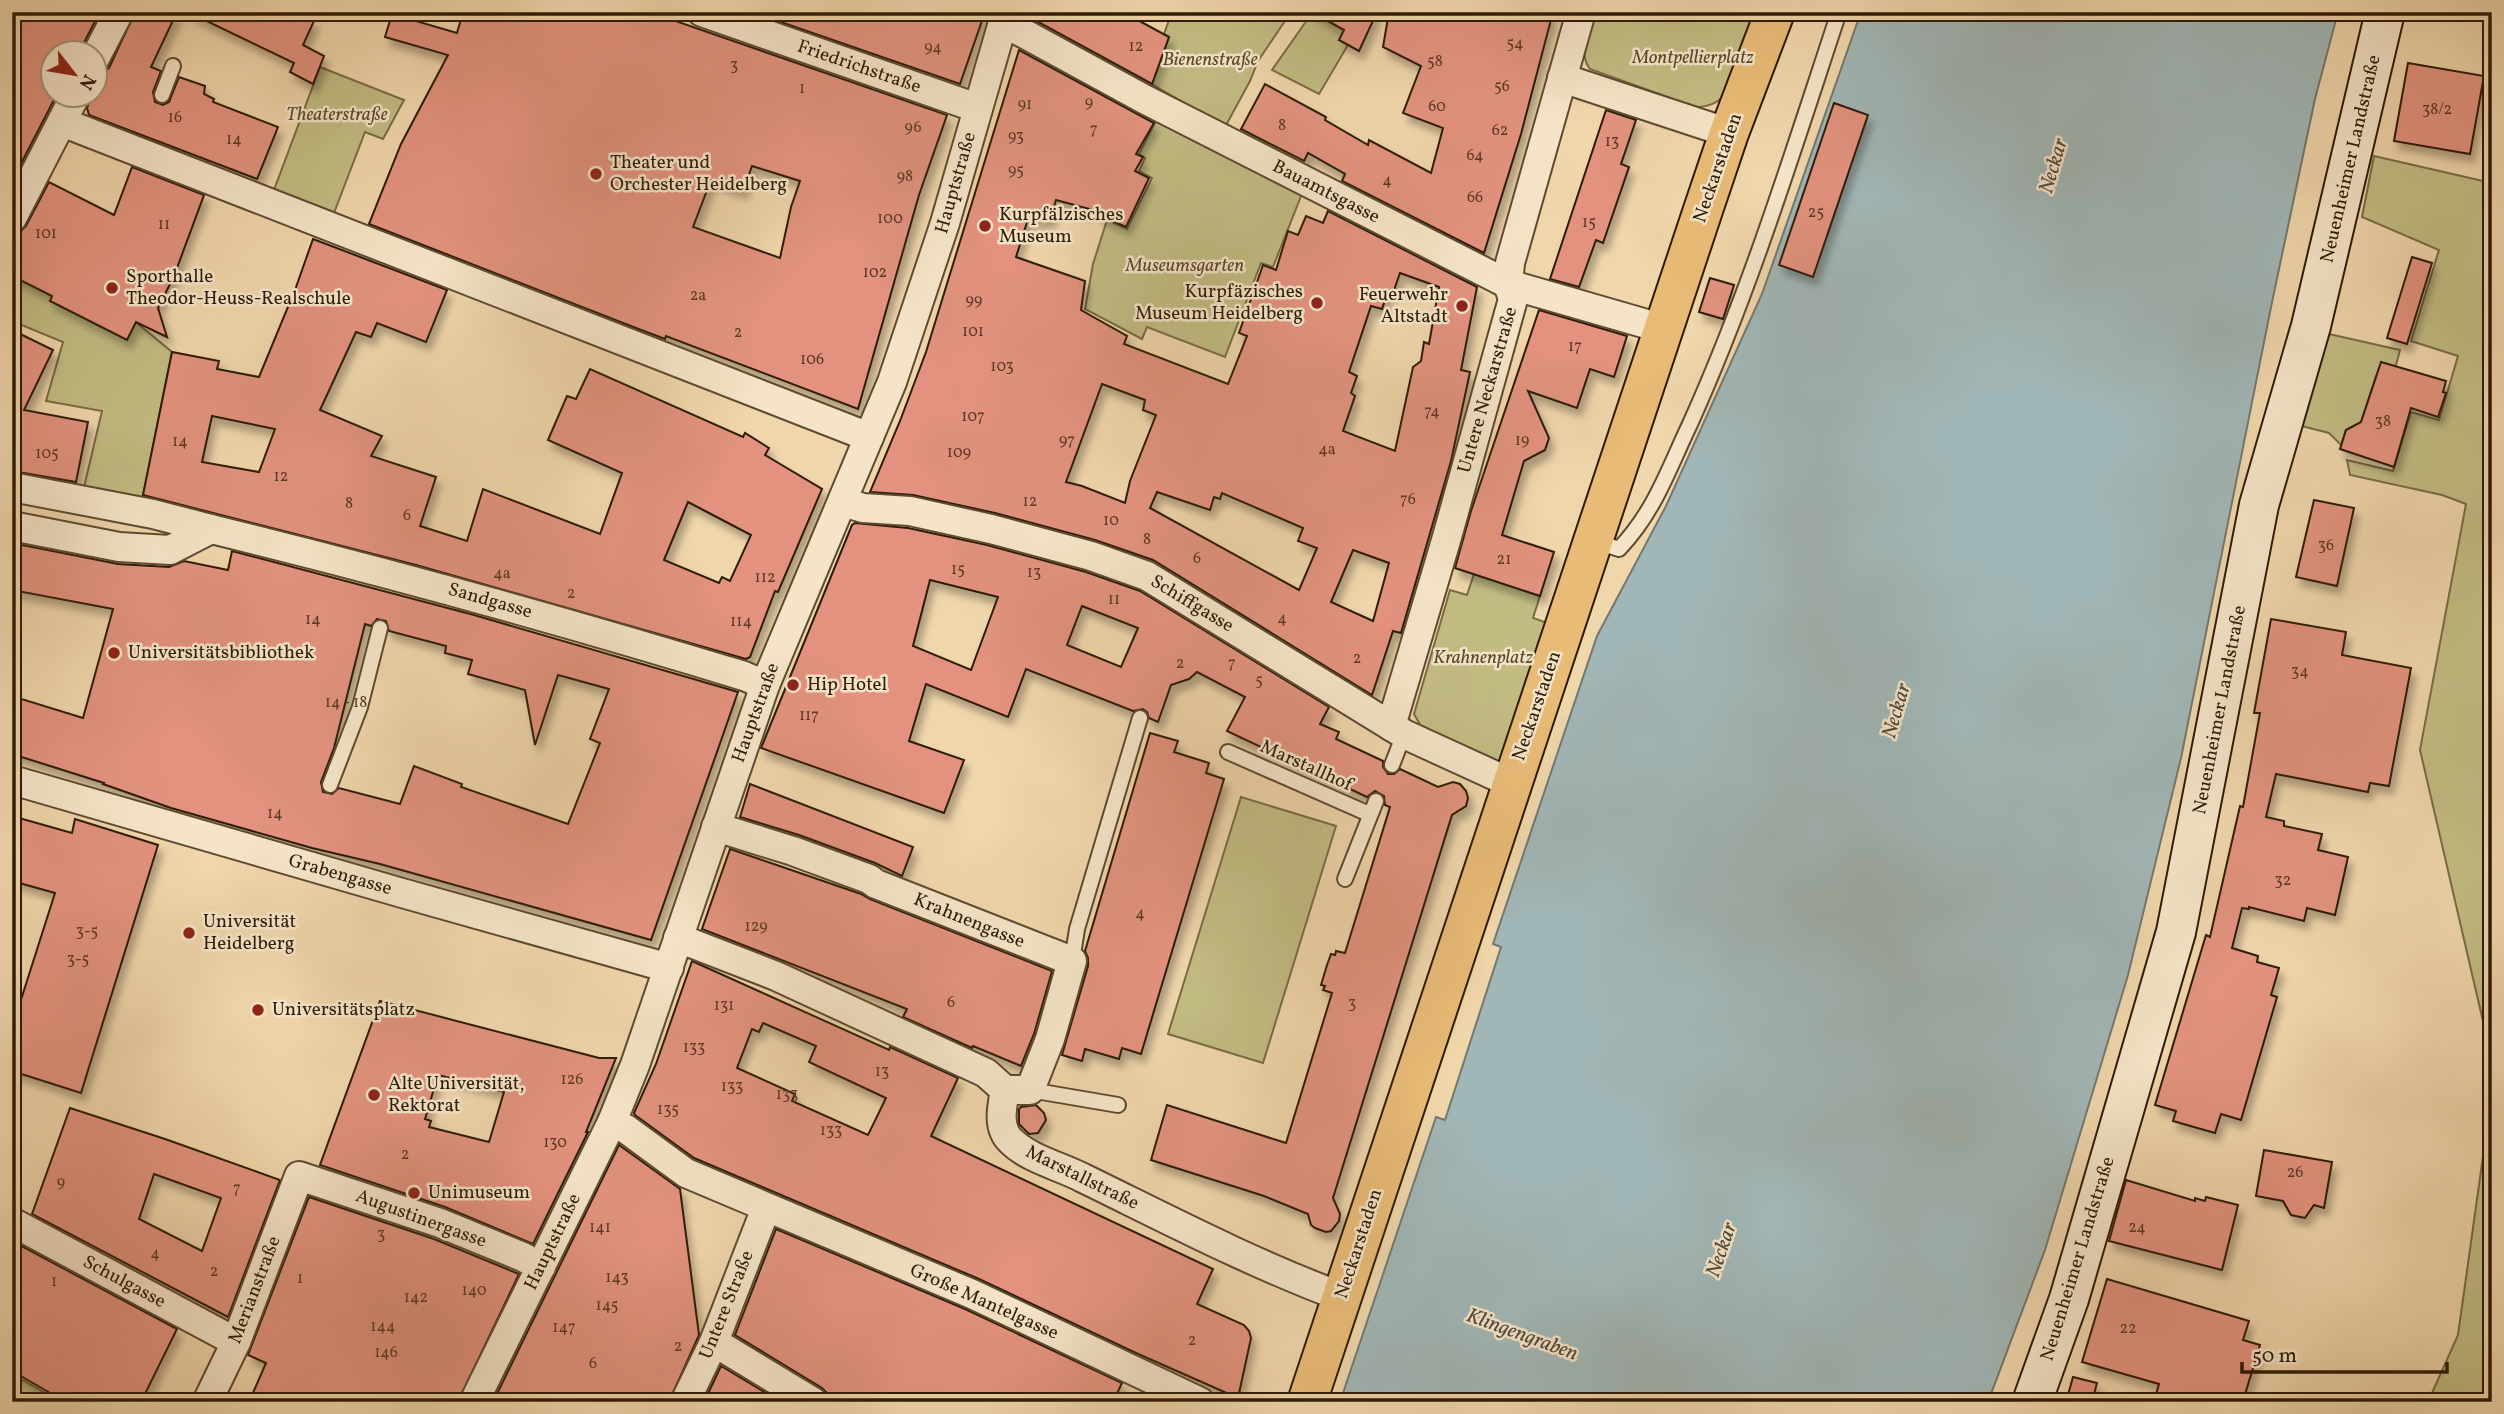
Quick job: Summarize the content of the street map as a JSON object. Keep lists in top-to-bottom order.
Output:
{
  "streets": {
    "main road": ["Neuenheimer Landstraße", "Neckarstaden"],
    "street": [
      "Friedrichstraße",
      "Hauptstraße",
      "Bauamtsgasse",
      "Untere Neckarstraße",
      "Sandgasse",
      "Schiffgasse",
      "Grabengasse",
      "Krahnengasse",
      "Marstallstraße",
      "Augustinergasse",
      "Schulgasse",
      "Merianstraße",
      "Große Mantelgasse",
      "Untere Straße"
    ],
    "lane": ["Marstallhof"]
  },
  "crossings": [
    ["Friedrichstraße", "Hauptstraße"],
    ["Neckarstaden", "Bauamtsgasse"],
    ["Neckarstaden", "Schiffgasse"],
    ["Neckarstaden", "Marstallstraße"],
    ["Hauptstraße", "Bauamtsgasse"],
    ["Hauptstraße", "Sandgasse"],
    ["Hauptstraße", "Schiffgasse"],
    ["Hauptstraße", "Grabengasse"],
    ["Hauptstraße", "Krahnengasse"],
    ["Hauptstraße", "Augustinergasse"],
    ["Hauptstraße", "Große Mantelgasse"],
    ["Bauamtsgasse", "Untere Neckarstraße"],
    ["Untere Neckarstraße", "Schiffgasse"],
    ["Augustinergasse", "Merianstraße"],
    ["Schulgasse", "Merianstraße"],
    ["Große Mantelgasse", "Untere Straße"]
  ],
  "water": ["Neckar", "Klingengraben"],
  "parks": [
    "Montpellierplatz",
    "Bienenstraße",
    "Theaterstraße",
    "Museumsgarten",
    "Krahnenplatz"
  ],
  "places": [
    "Theater und Orchester Heidelberg",
    "Kurpfälzisches Museum",
    "Sporthalle Theodor-Heuss-Realschule",
    "Kurpfäzisches Museum Heidelberg",
    "Feuerwehr Altstadt",
    "Universitätsbibliothek",
    "Hip Hotel",
    "Universität Heidelberg",
    "Universitätsplatz",
    "Alte Universität, Rektorat",
    "Unimuseum"
  ],
  "house_numbers": [
    "54",
    "12",
    "94",
    "58",
    "3",
    "56",
    "1",
    "9",
    "91",
    "60",
    "38/2",
    "16",
    "8",
    "96",
    "7",
    "62",
    "93",
    "14",
    "13",
    "64",
    "95",
    "98",
    "4",
    "66",
    "25",
    "100",
    "15",
    "11",
    "101",
    "102",
    "2a",
    "99",
    "101",
    "2",
    "17",
    "106",
    "103",
    "74",
    "107",
    "38",
    "97",
    "19",
    "14",
    "4a",
    "109",
    "105",
    "12",
    "76",
    "12",
    "8",
    "6",
    "10",
    "8",
    "36",
    "6",
    "21",
    "15",
    "13",
    "4a",
    "112",
    "2",
    "11",
    "4",
    "14",
    "114",
    "2",
    "2",
    "7",
    "34",
    "5",
    "14 - 18",
    "117",
    "14",
    "32",
    "4",
    "129",
    "3-5",
    "3-5",
    "6",
    "3",
    "131",
    "133",
    "13",
    "126",
    "133",
    "133",
    "135",
    "133",
    "130",
    "2",
    "26",
    "9",
    "7",
    "141",
    "24",
    "3",
    "4",
    "2",
    "143",
    "1",
    "1",
    "140",
    "142",
    "145",
    "144",
    "147",
    "22",
    "2",
    "2",
    "146",
    "6"
  ],
  "scale_bar": "50 m",
  "north": "bottom right"
}
